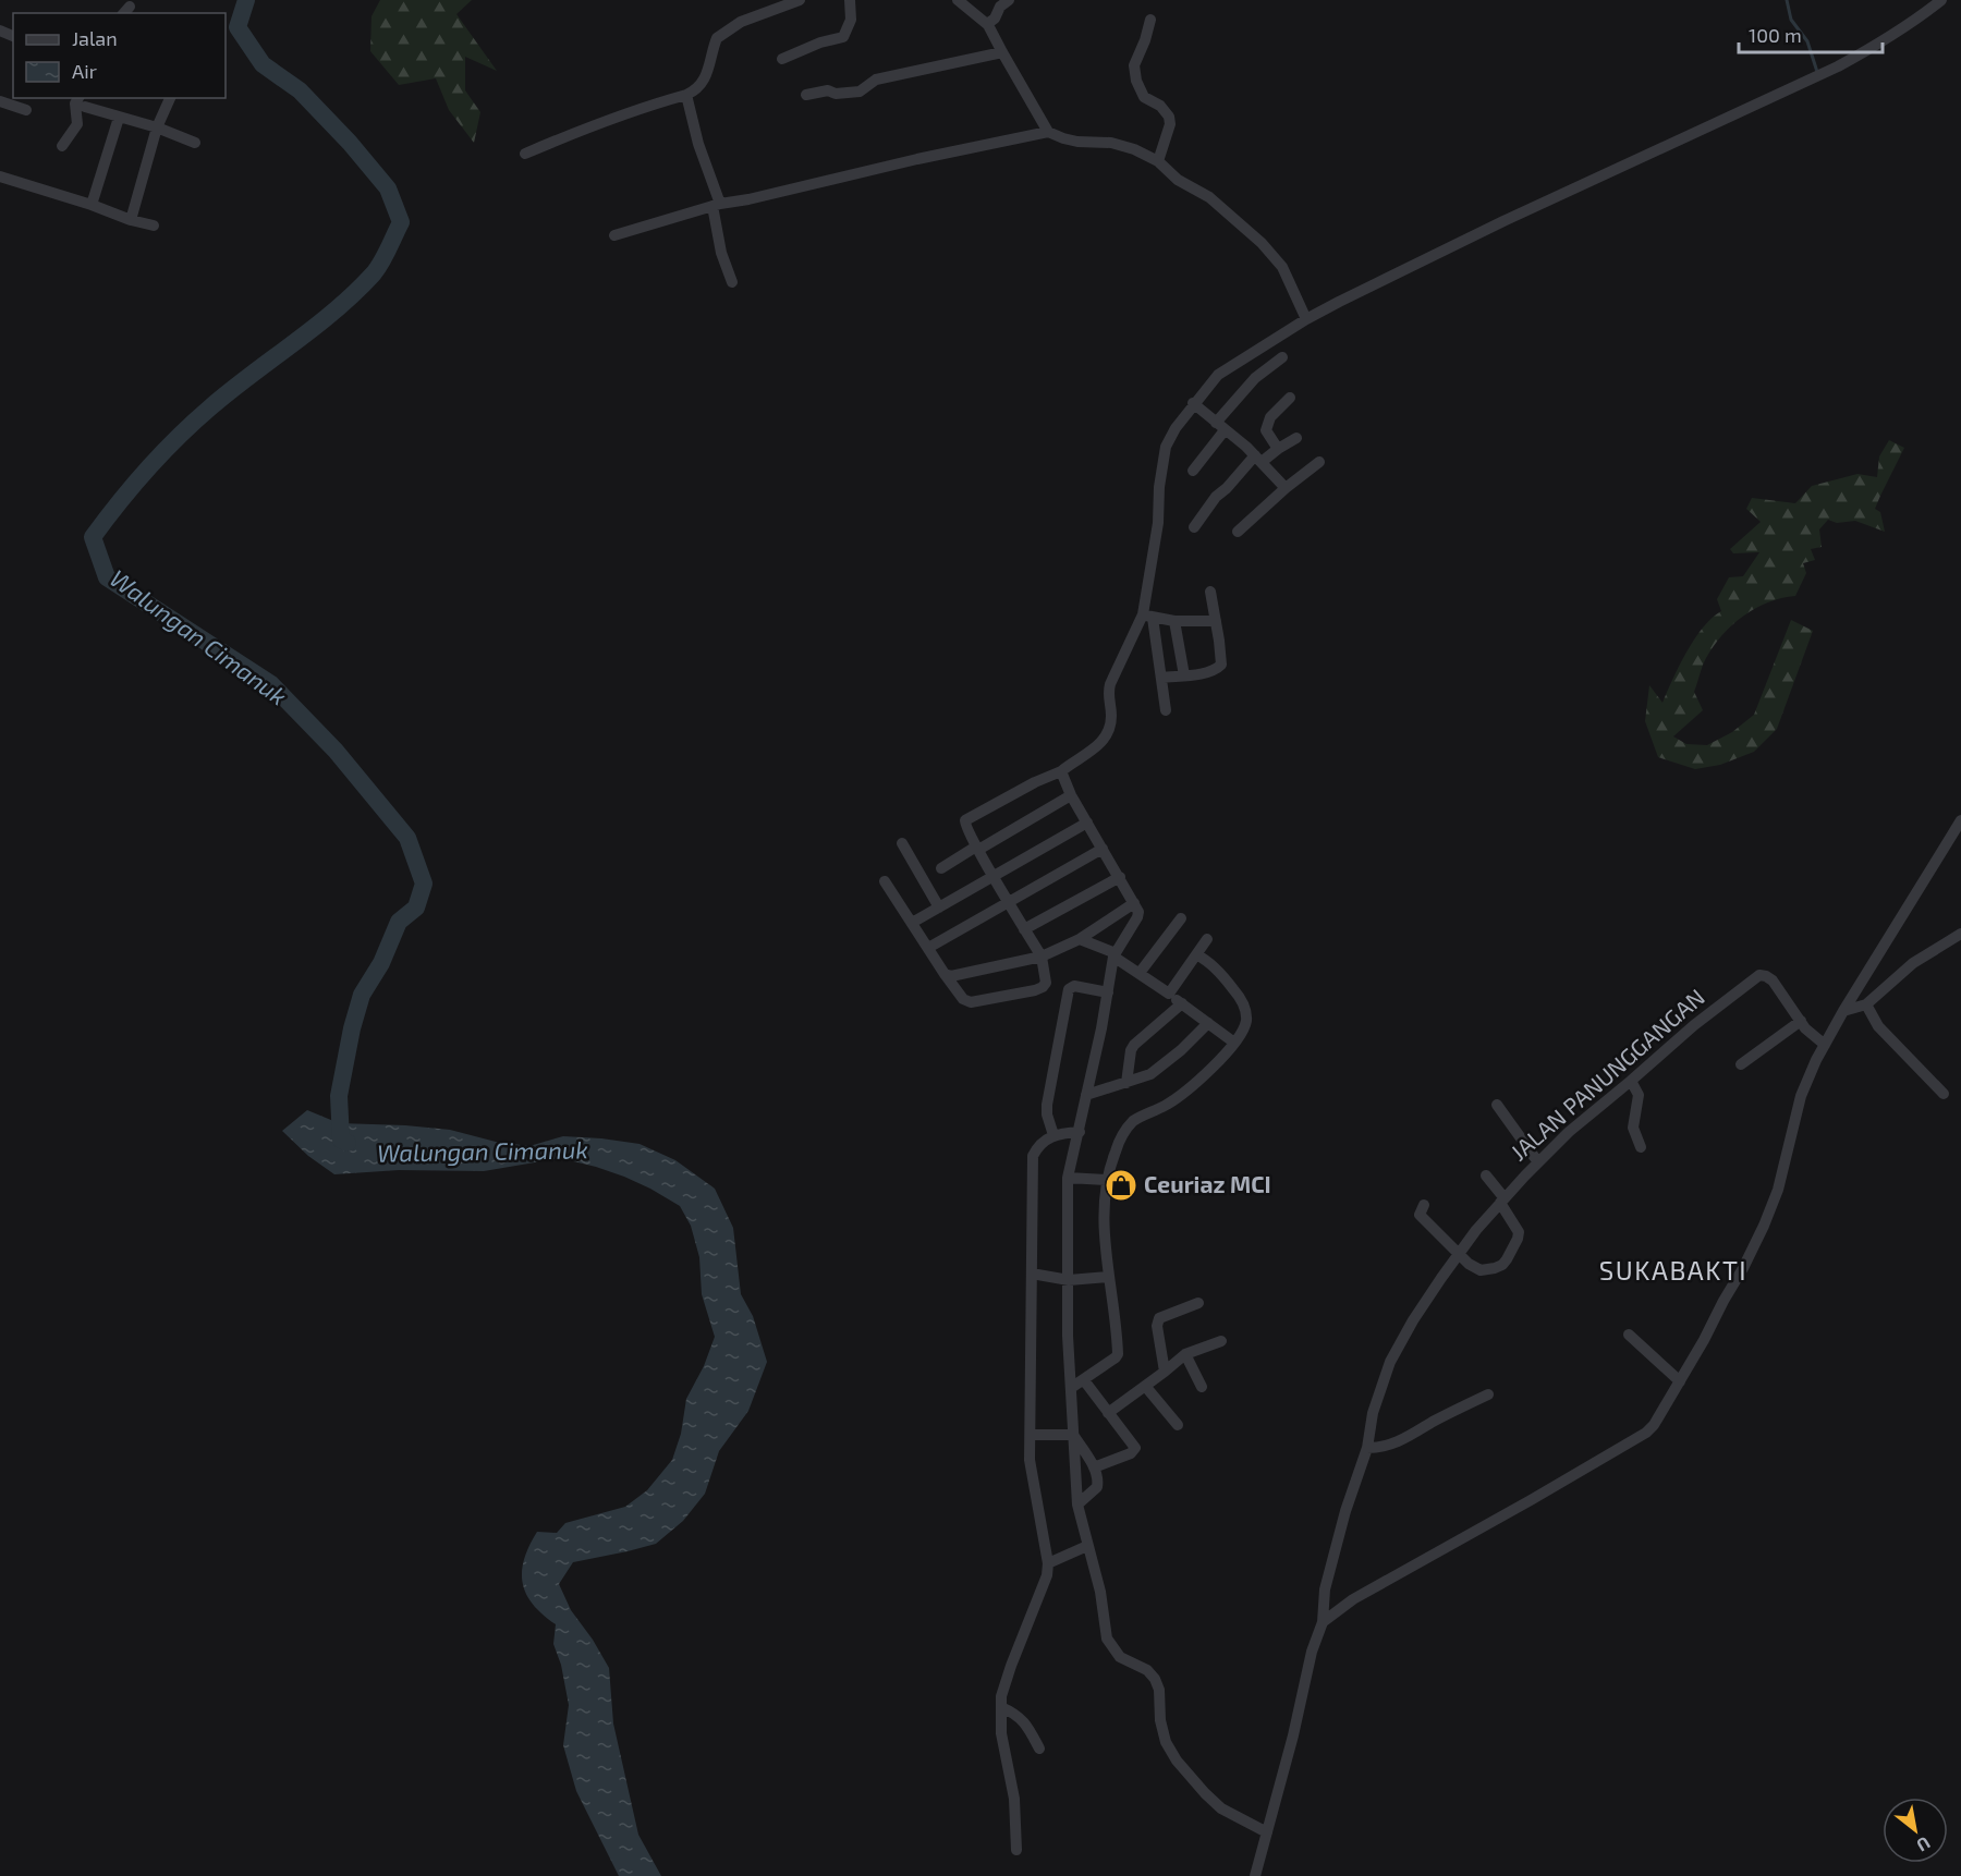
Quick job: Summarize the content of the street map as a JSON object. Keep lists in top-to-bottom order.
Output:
{
  "streets": {
    "street": ["JALAN PANUNGGANGAN"]
  },
  "districts": ["SUKABAKTI"],
  "water": ["Walungan Cimanuk"],
  "places": {
    "shop": ["Ceuriaz MCI"]
  },
  "legend": ["Jalan", "Air"],
  "scale_bar": "100 m",
  "north": "bottom right"
}
